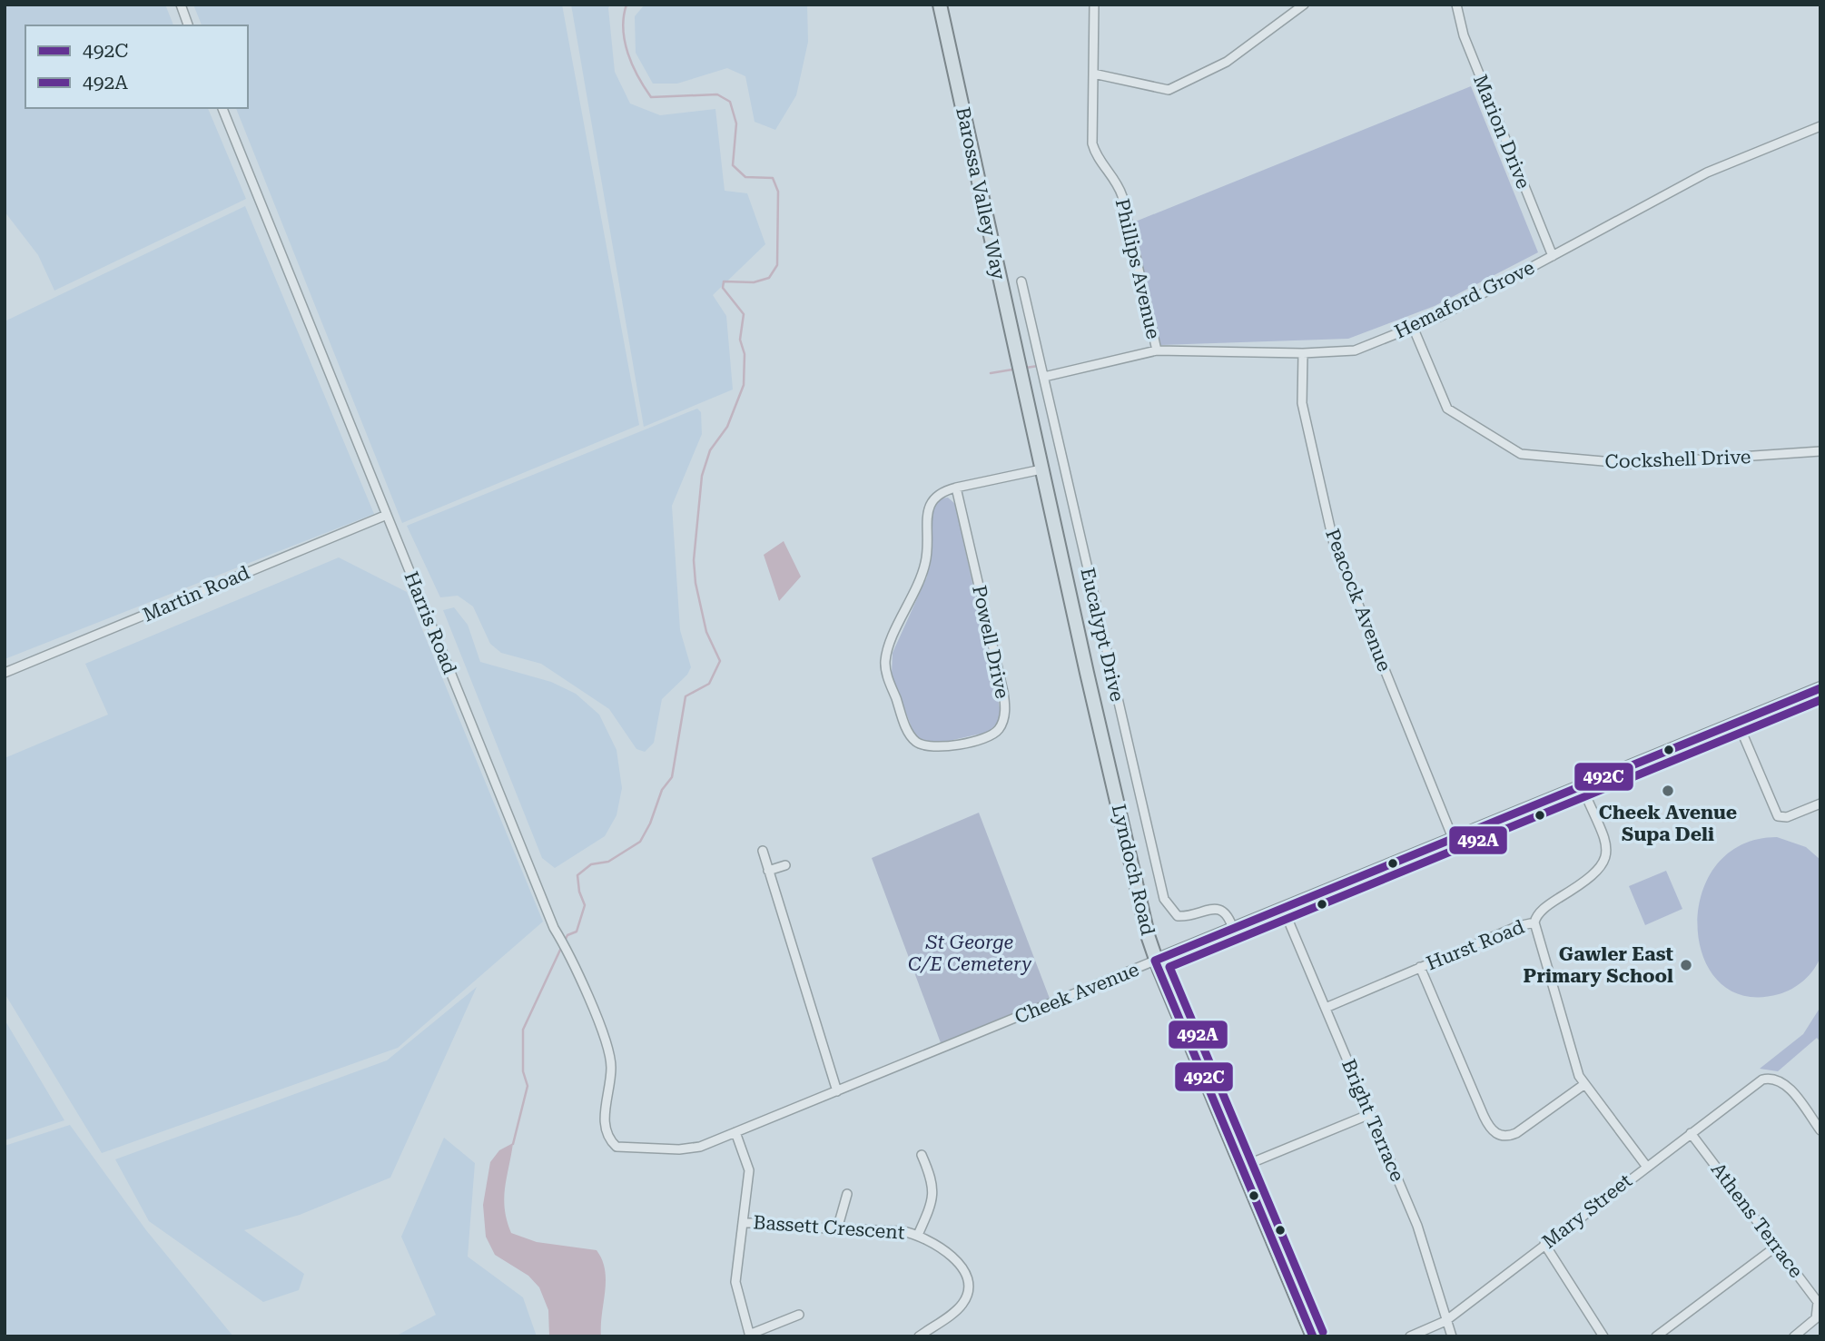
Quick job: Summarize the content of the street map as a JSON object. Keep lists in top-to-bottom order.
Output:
{
  "streets": {
    "main road": ["Barossa Valley Way", "Lyndoch Road"],
    "street": [
      "Marion Drive",
      "Phillips Avenue",
      "Hemaford Grove",
      "Cockshell Drive",
      "Martin Road",
      "Peacock Avenue",
      "Harris Road",
      "Eucalypt Drive",
      "Powell Drive",
      "Hurst Road",
      "Cheek Avenue",
      "Bright Terrace",
      "Mary Street",
      "Athens Terrace",
      "Bassett Crescent"
    ]
  },
  "crossings": [
    ["Marion Drive", "Hemaford Grove"],
    ["Barossa Valley Way", "Lyndoch Road"],
    ["Phillips Avenue", "Hemaford Grove"],
    ["Hemaford Grove", "Cockshell Drive"],
    ["Hemaford Grove", "Peacock Avenue"],
    ["Hemaford Grove", "Eucalypt Drive"],
    ["Martin Road", "Harris Road"],
    ["Peacock Avenue", "Cheek Avenue"],
    ["Harris Road", "Cheek Avenue"],
    ["Eucalypt Drive", "Cheek Avenue"],
    ["Powell Drive", "Lyndoch Road"],
    ["Lyndoch Road", "Cheek Avenue"],
    ["Hurst Road", "Cheek Avenue"],
    ["Hurst Road", "Bright Terrace"],
    ["Cheek Avenue", "Bright Terrace"],
    ["Bright Terrace", "Mary Street"],
    ["Mary Street", "Athens Terrace"]
  ],
  "parks": ["St George C/E Cemetery"],
  "places": ["Cheek Avenue Supa Deli", "Gawler East Primary School"],
  "lines": ["transit line 492C", "transit line 492A"],
  "legend": ["492C", "492A"]
}
